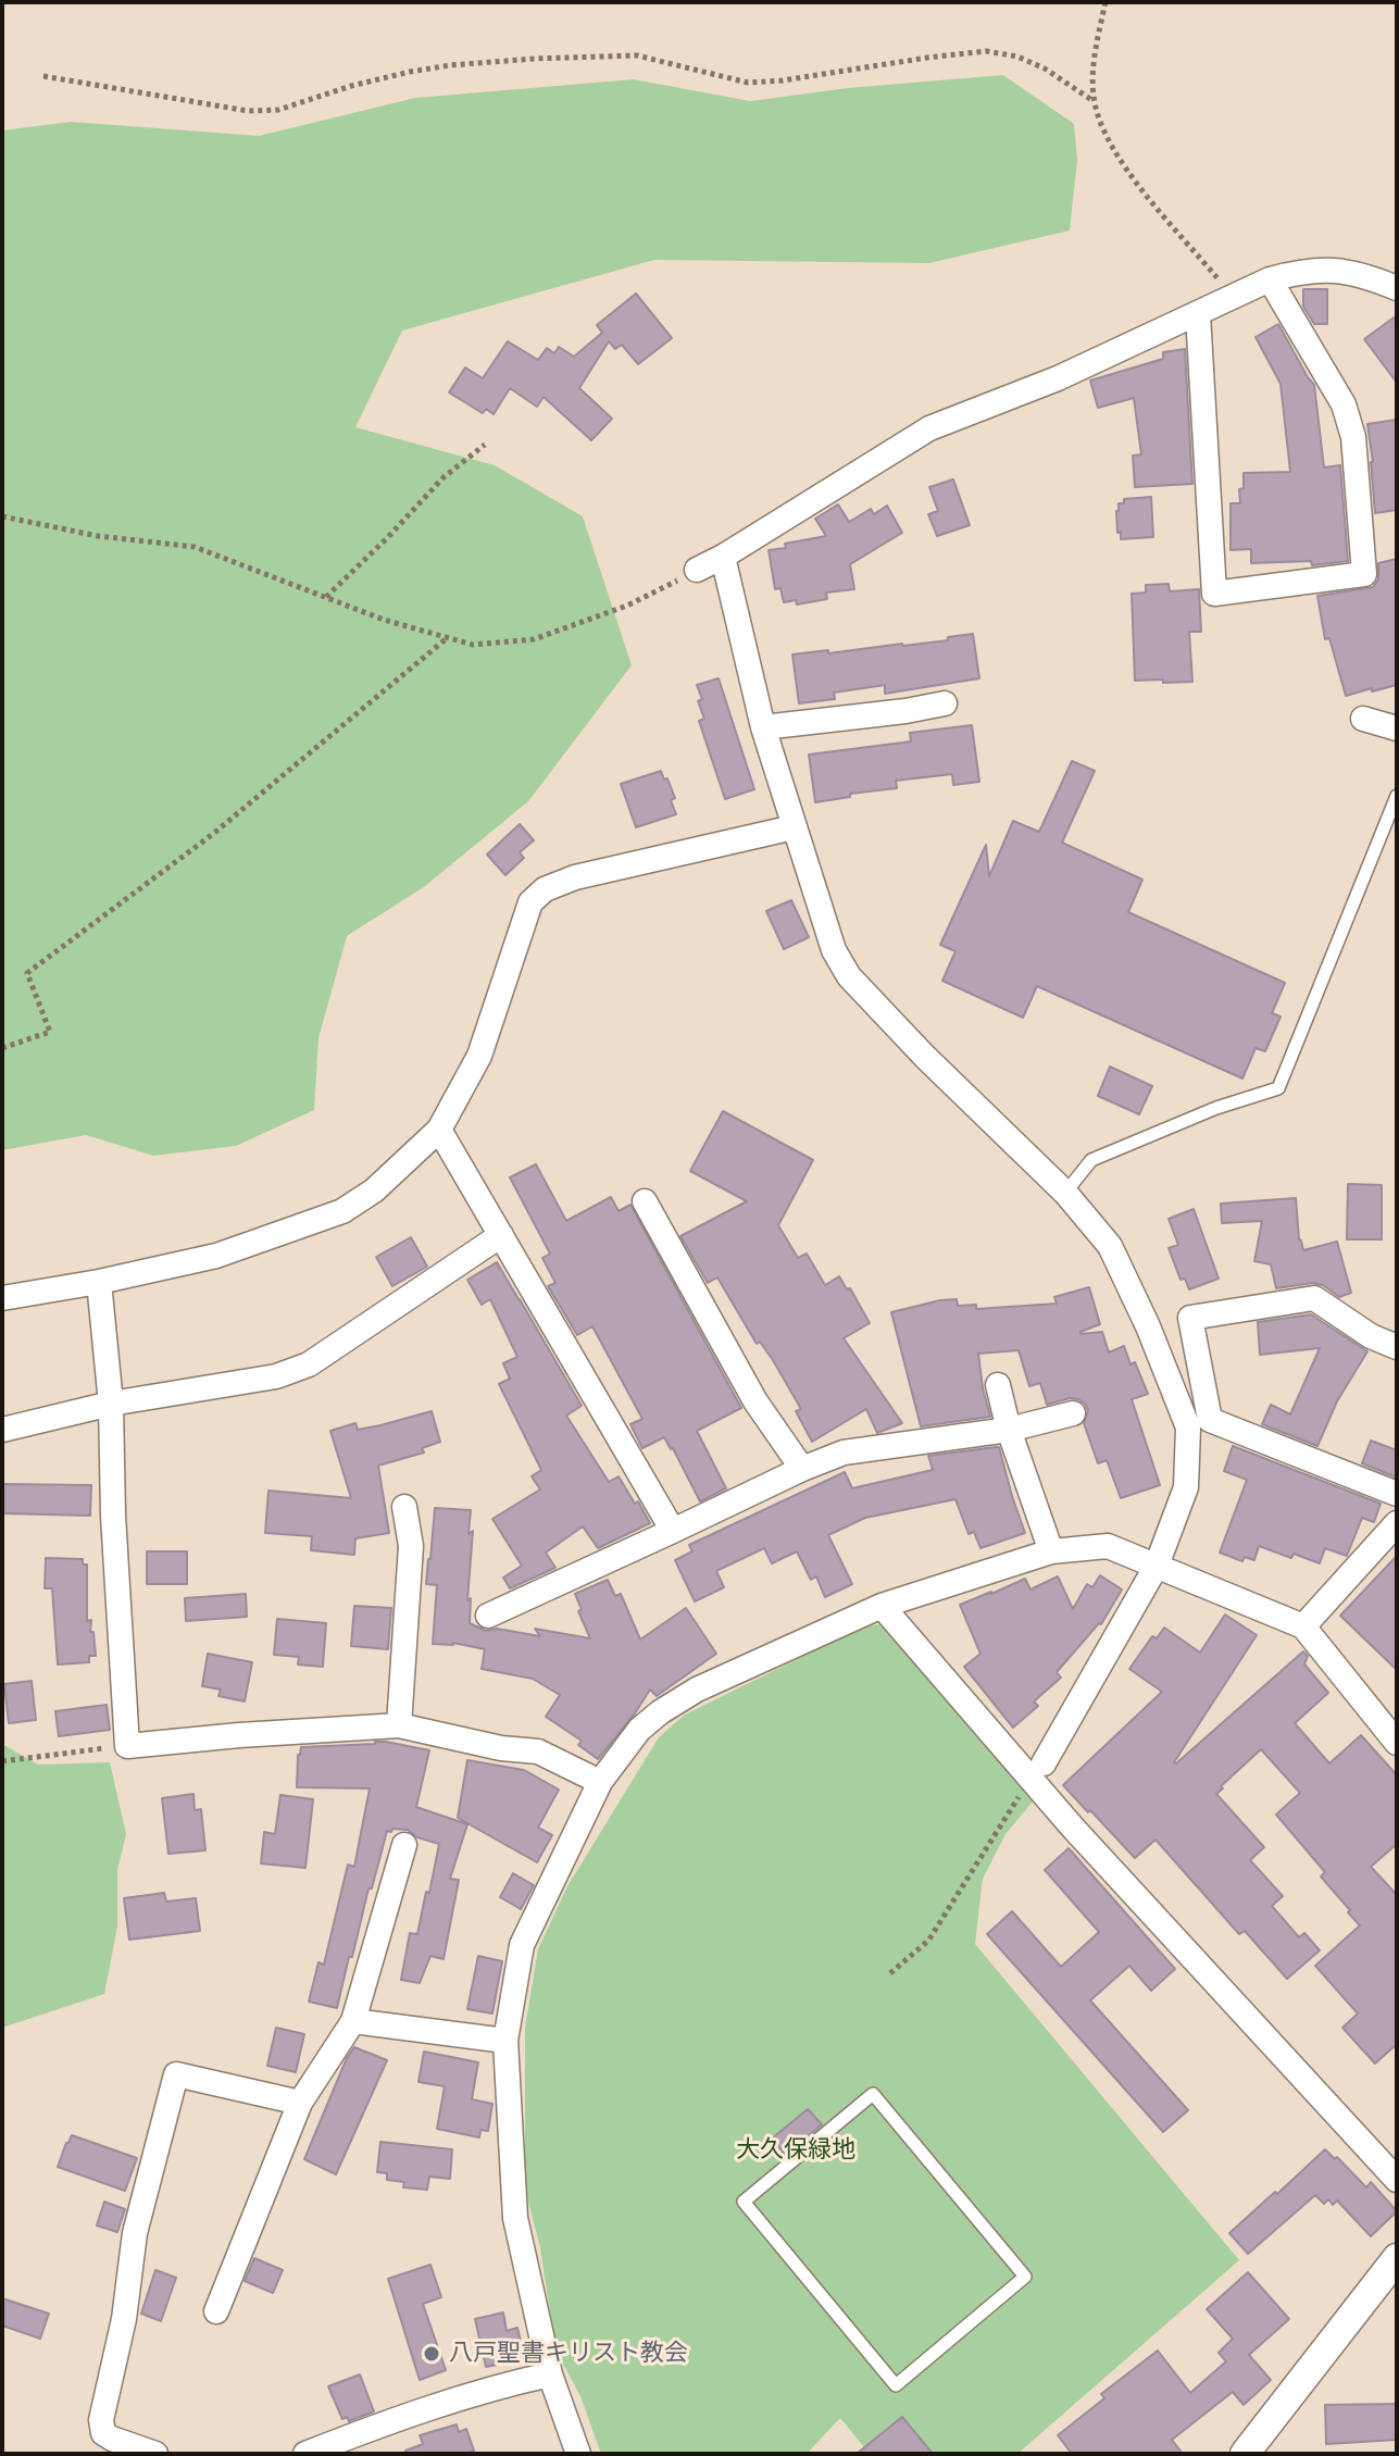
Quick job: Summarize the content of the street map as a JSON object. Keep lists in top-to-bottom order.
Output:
{
  "parks": ["大久保緑地"],
  "places": ["八戸聖書キリスト教会"]
}
